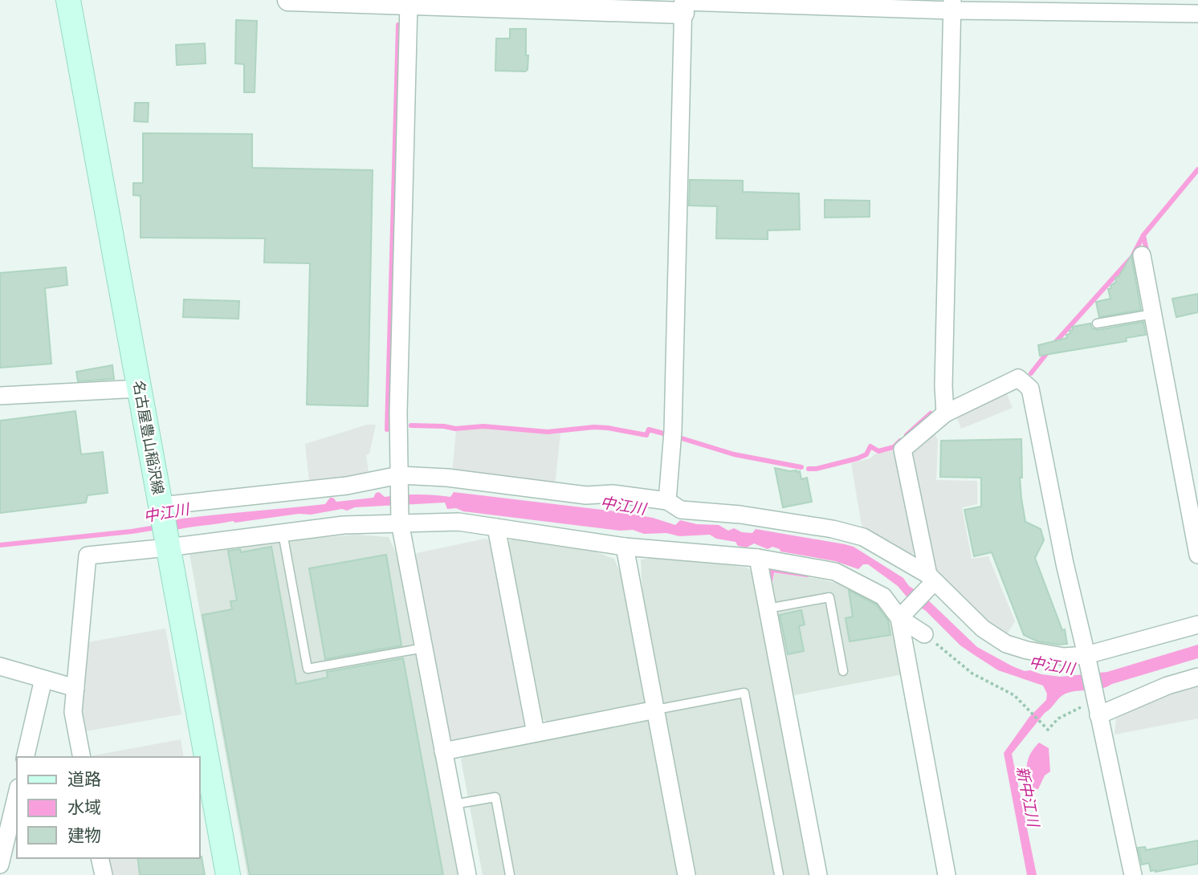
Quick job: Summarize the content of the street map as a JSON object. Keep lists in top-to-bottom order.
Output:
{
  "streets": {
    "main road": ["名古屋豊山稲沢線"]
  },
  "water": ["中江川", "新中江川"],
  "legend": ["道路", "水域", "建物"]
}
